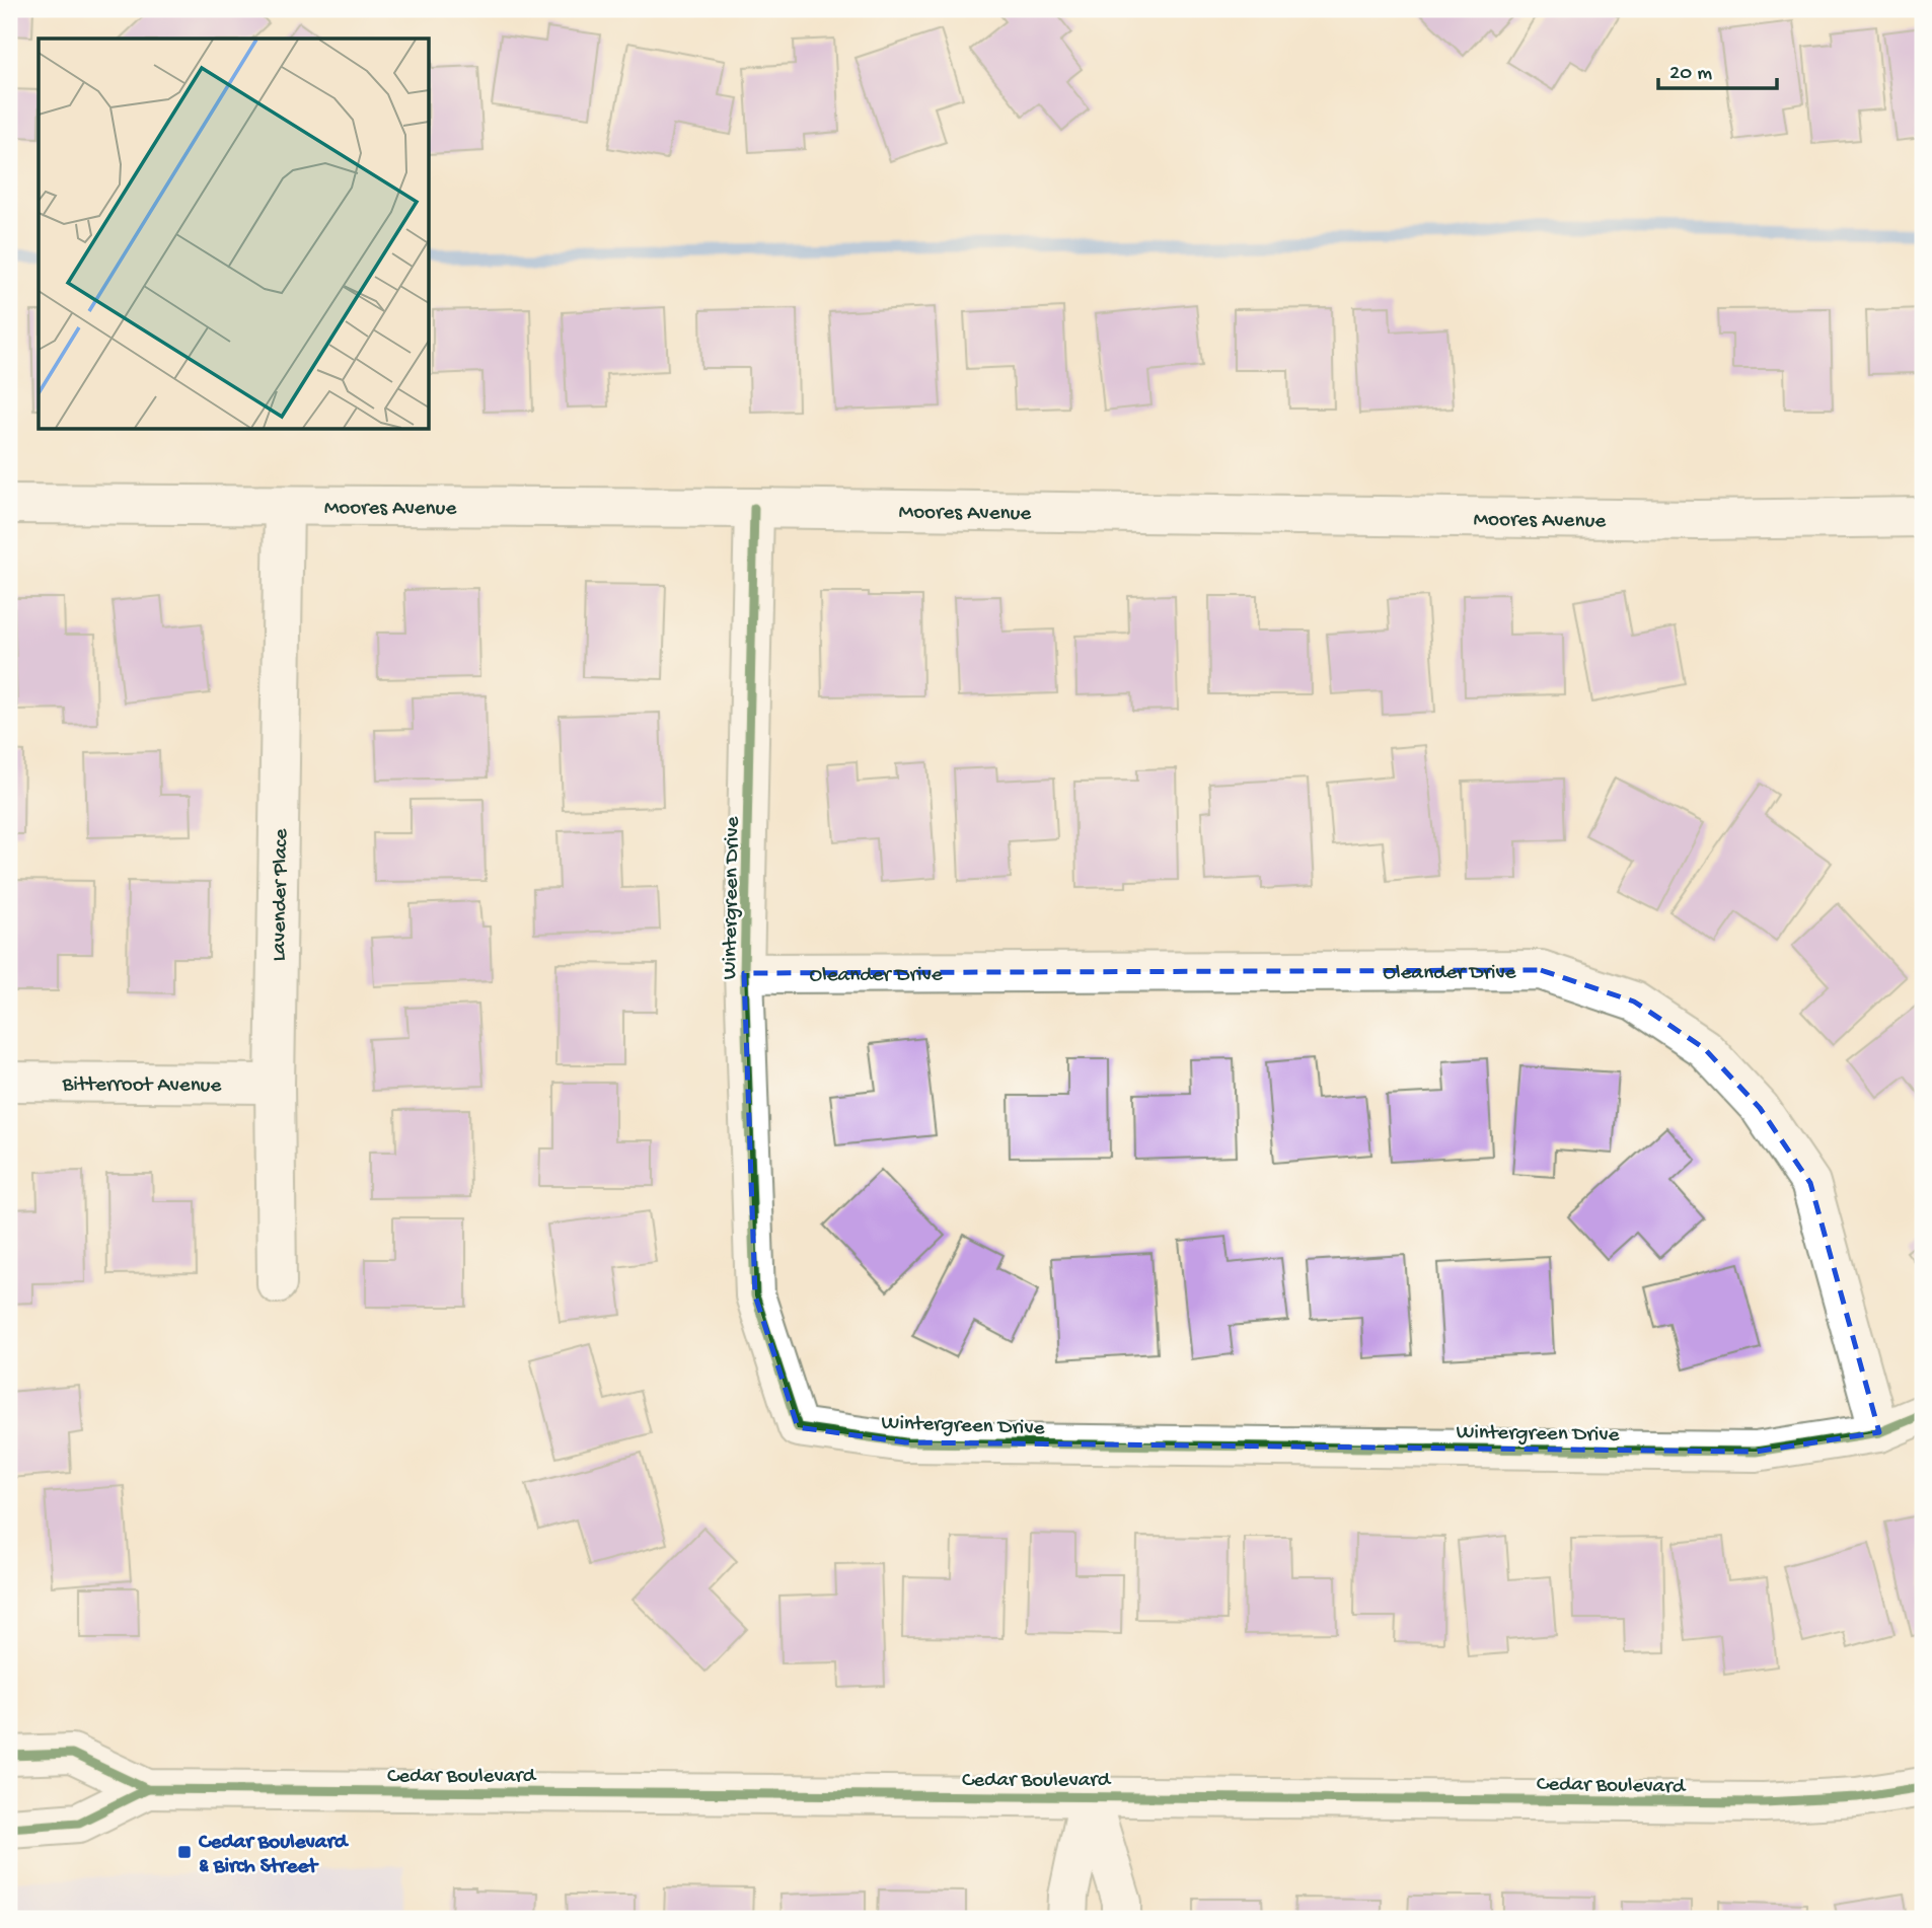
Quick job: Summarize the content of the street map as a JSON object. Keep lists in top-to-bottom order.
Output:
{
  "streets": {
    "street": [
      "Moores Avenue",
      "Lavender Place",
      "Wintergreen Drive",
      "Oleander Drive",
      "Bitterroot Avenue",
      "Cedar Boulevard"
    ]
  },
  "crossings": [
    ["Moores Avenue", "Lavender Place"],
    ["Moores Avenue", "Wintergreen Drive"],
    ["Lavender Place", "Bitterroot Avenue"],
    ["Wintergreen Drive", "Oleander Drive"]
  ],
  "places": {
    "transit": ["Cedar Boulevard & Birch Street"]
  },
  "scale_bar": "20 m"
}
